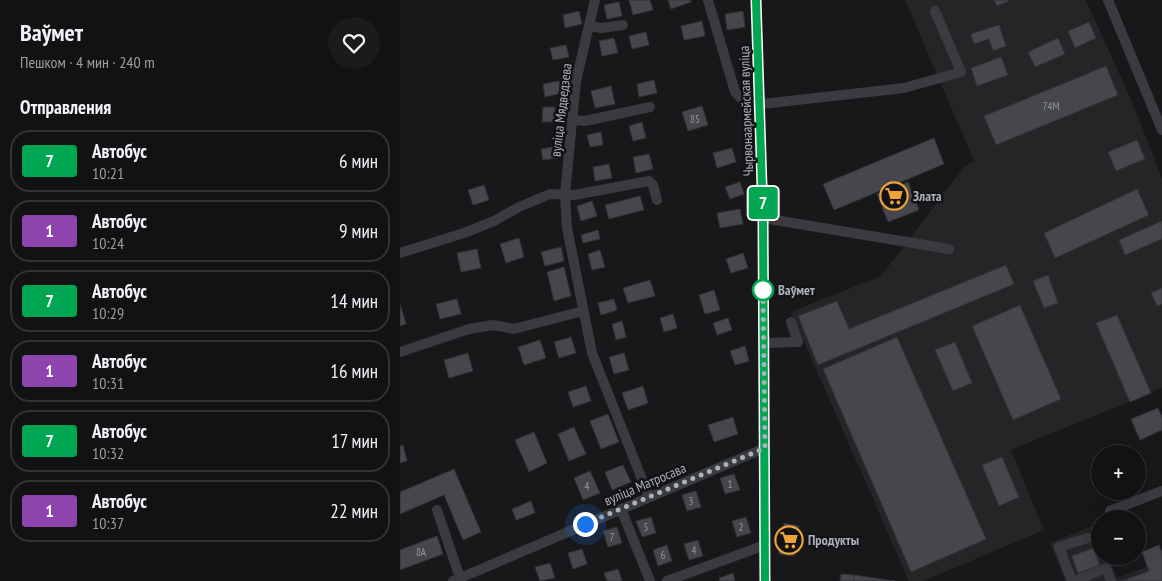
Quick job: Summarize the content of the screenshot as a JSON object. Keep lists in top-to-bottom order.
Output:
{
  "streets": {
    "street": ["вуліца Мядведзева", "Чырвонаармейская вуліца", "вуліца Матросава"]
  },
  "crossings": [
    ["вуліца Мядведзева", "вуліца Матросава"],
    ["Чырвонаармейская вуліца", "вуліца Матросава"]
  ],
  "places": {
    "supermarket": ["Злата", "Продукты"],
    "other": ["Ваўмет"]
  },
  "lines": ["bus line 7"],
  "house_numbers": [
    "74М",
    "85",
    "1",
    "4",
    "3",
    "5",
    "2",
    "7",
    "4",
    "8А",
    "6"
  ],
  "page": {
    "heading": [
      ["Ваўмет", "Пешком · 4 мин · 240 m"],
      "Отправления"
    ],
    "on_map": "7",
    "list": [
      {
        "mark": "7",
        "name": "Автобус",
        "note": "10:21",
        "value": "6 мин"
      },
      {
        "mark": "1",
        "name": "Автобус",
        "note": "10:24",
        "value": "9 мин"
      },
      {
        "mark": "7",
        "name": "Автобус",
        "note": "10:29",
        "value": "14 мин"
      },
      {
        "mark": "1",
        "name": "Автобус",
        "note": "10:31",
        "value": "16 мин"
      },
      {
        "mark": "7",
        "name": "Автобус",
        "note": "10:32",
        "value": "17 мин"
      },
      {
        "mark": "1",
        "name": "Автобус",
        "note": "10:37",
        "value": "22 мин"
      }
    ],
    "map_buttons": ["+", "−"]
  }
}
